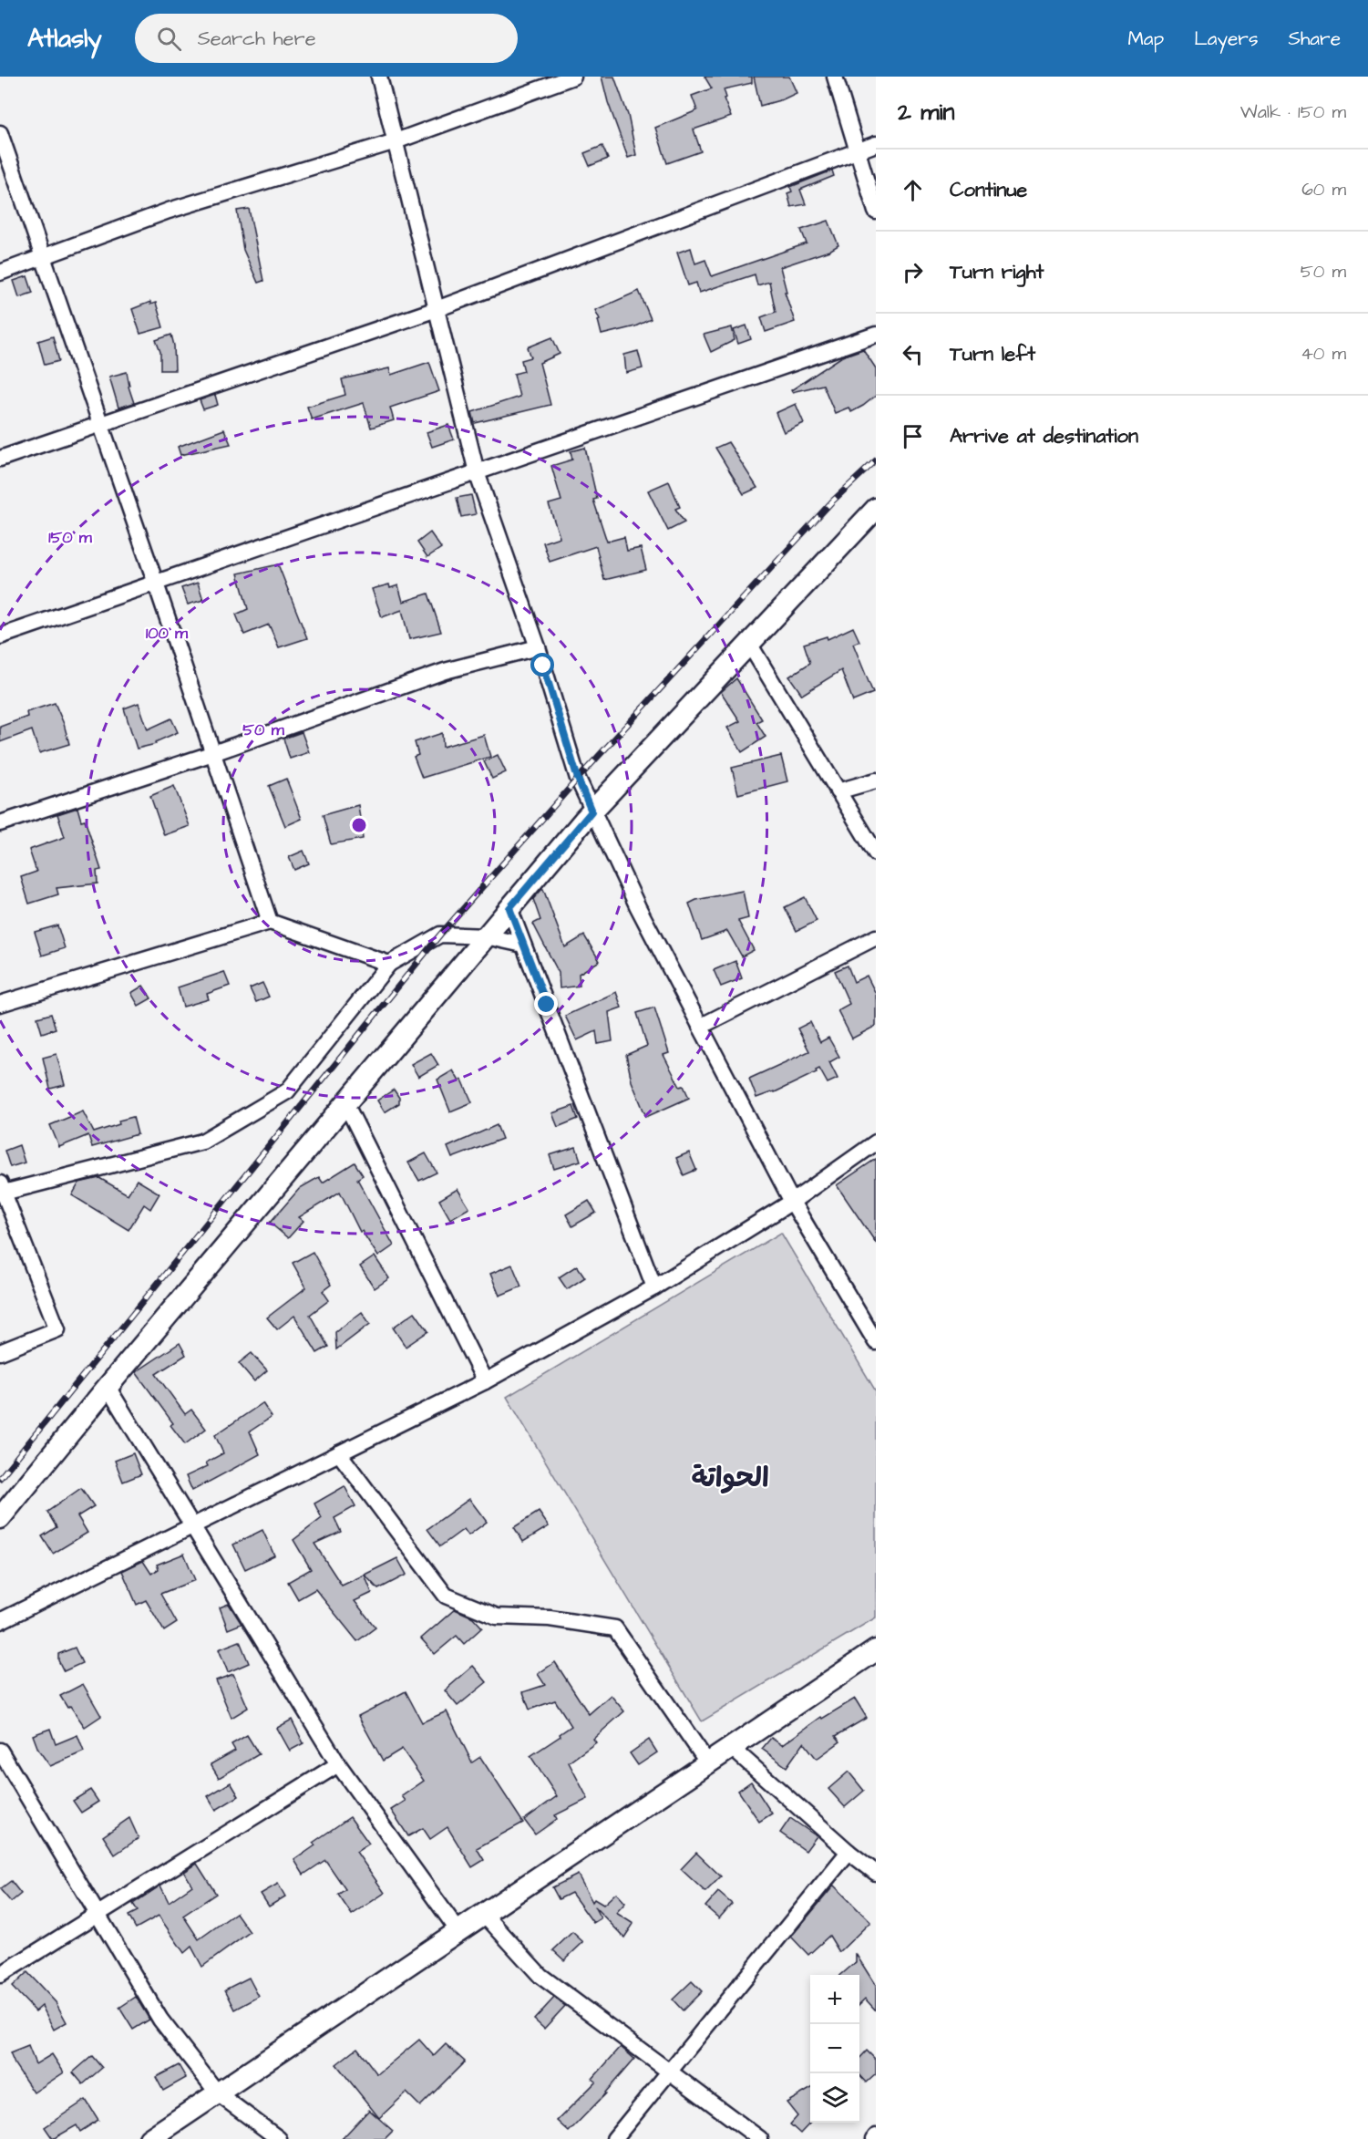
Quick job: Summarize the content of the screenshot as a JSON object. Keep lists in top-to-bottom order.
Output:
{
  "districts": ["الحواتة"],
  "page": {
    "header": "Atlasly",
    "search": "Search here",
    "nav": ["Map", "Layers", "Share"],
    "heading": ["2 min", "Walk · 150 m"],
    "list": [
      ["Continue", "60 m"],
      ["Turn right", "50 m"],
      ["Turn left", "40 m"],
      "Arrive at destination"
    ],
    "map_buttons": ["+", "−"]
  },
  "rings": ["150 m", "100 m", "50 m"]
}
